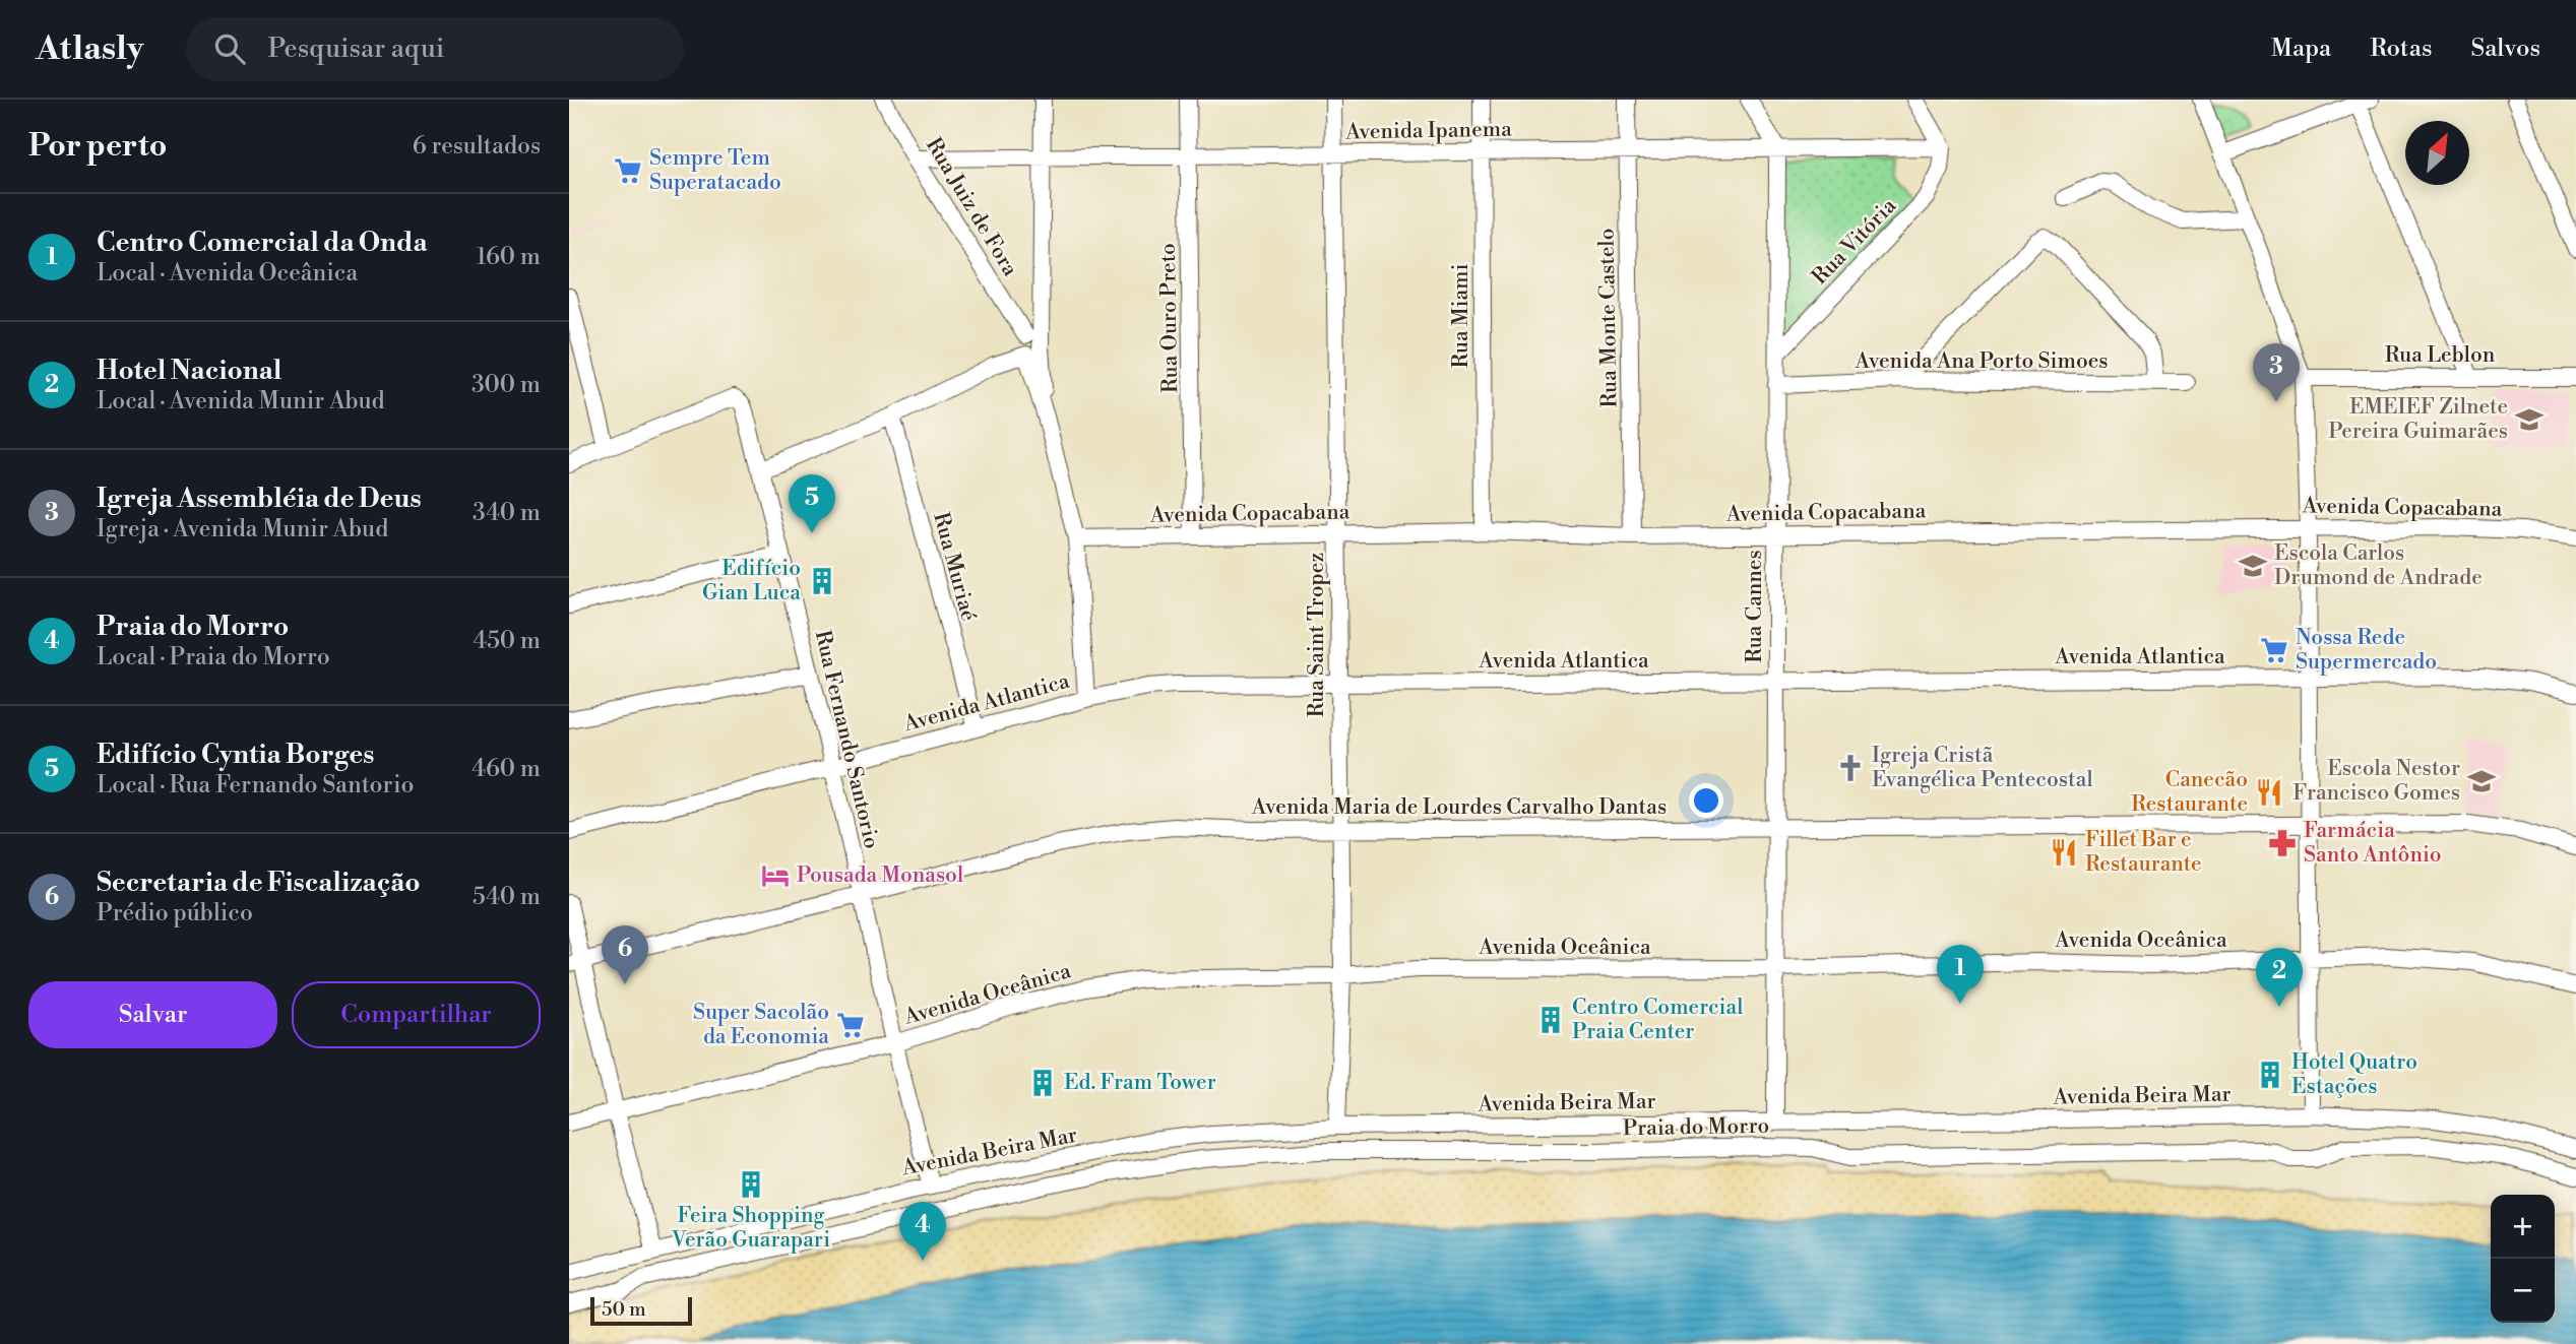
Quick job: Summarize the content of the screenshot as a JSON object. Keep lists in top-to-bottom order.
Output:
{
  "streets": {
    "street": [
      "Avenida Ipanema",
      "Rua Juiz de Fora",
      "Rua Vitória",
      "Rua Miami",
      "Rua Ouro Preto",
      "Rua Monte Castelo",
      "Rua Leblon",
      "Avenida Ana Porto Simoes",
      "Avenida Copacabana",
      "Rua Muriaé",
      "Rua Cannes",
      "Rua Saint Tropez",
      "Avenida Atlantica",
      "Rua Fernando Santorio",
      "Avenida Maria de Lourdes Carvalho Dantas",
      "Avenida Oceânica",
      "Avenida Beira Mar",
      "Praia do Morro"
    ]
  },
  "crossings": [
    ["Avenida Ipanema", "Rua Juiz de Fora"],
    ["Avenida Ipanema", "Rua Vitória"],
    ["Avenida Ipanema", "Rua Miami"],
    ["Avenida Ipanema", "Rua Ouro Preto"],
    ["Avenida Ipanema", "Rua Monte Castelo"],
    ["Avenida Ipanema", "Rua Cannes"],
    ["Avenida Ipanema", "Rua Saint Tropez"],
    ["Rua Vitória", "Rua Cannes"],
    ["Rua Miami", "Avenida Copacabana"],
    ["Rua Ouro Preto", "Avenida Copacabana"],
    ["Rua Monte Castelo", "Avenida Copacabana"],
    ["Avenida Ana Porto Simoes", "Rua Cannes"],
    ["Avenida Copacabana", "Rua Cannes"],
    ["Avenida Copacabana", "Rua Saint Tropez"],
    ["Rua Muriaé", "Avenida Atlantica"],
    ["Rua Cannes", "Avenida Atlantica"],
    ["Rua Cannes", "Avenida Maria de Lourdes Carvalho Dantas"],
    ["Rua Cannes", "Avenida Oceânica"],
    ["Rua Cannes", "Avenida Beira Mar"],
    ["Rua Saint Tropez", "Avenida Atlantica"],
    ["Rua Saint Tropez", "Avenida Maria de Lourdes Carvalho Dantas"],
    ["Rua Saint Tropez", "Avenida Oceânica"],
    ["Rua Saint Tropez", "Avenida Beira Mar"],
    ["Avenida Atlantica", "Rua Fernando Santorio"],
    ["Rua Fernando Santorio", "Avenida Maria de Lourdes Carvalho Dantas"],
    ["Rua Fernando Santorio", "Avenida Oceânica"],
    ["Rua Fernando Santorio", "Avenida Beira Mar"]
  ],
  "places": {
    "supermarket": ["Sempre Tem Superatacado", "Nossa Rede Supermercado", "Super Sacolão da Economia"],
    "school or university": ["EMEIEF Zilnete Pereira Guimarães", "Escola Carlos Drumond de Andrade", "Escola Nestor Francisco Gomes"],
    "building": [
      "Edifício Gian Luca",
      "Centro Comercial Praia Center",
      "Hotel Quatro Estações",
      "Ed. Fram Tower",
      "Feira Shopping Verão Guarapari"
    ],
    "church": ["Igreja Cristã Evangélica Pentecostal"],
    "restaurant": ["Canecão Restaurante", "Fillet Bar e Restaurante"],
    "pharmacy": ["Farmácia Santo Antônio"],
    "hotel": ["Pousada Monasol"]
  },
  "scale_bar": "50 m",
  "north": "top right",
  "page": {
    "header": "Atlasly",
    "search": "Pesquisar aqui",
    "nav": ["Mapa", "Rotas", "Salvos"],
    "heading": ["Por perto", "6 resultados"],
    "list": [
      {
        "mark": "1",
        "name": "Centro Comercial da Onda",
        "note": "Local · Avenida Oceânica",
        "value": "160 m"
      },
      {
        "mark": "2",
        "name": "Hotel Nacional",
        "note": "Local · Avenida Munir Abud",
        "value": "300 m"
      },
      {
        "mark": "3",
        "name": "Igreja Assembléia de Deus",
        "note": "Igreja · Avenida Munir Abud",
        "value": "340 m"
      },
      {
        "mark": "4",
        "name": "Praia do Morro",
        "note": "Local · Praia do Morro",
        "value": "450 m"
      },
      {
        "mark": "5",
        "name": "Edifício Cyntia Borges",
        "note": "Local · Rua Fernando Santorio",
        "value": "460 m"
      },
      {
        "mark": "6",
        "name": "Secretaria de Fiscalização",
        "note": "Prédio público",
        "value": "540 m"
      }
    ],
    "pins": [
      "3",
      "5",
      "6",
      "1",
      "2",
      "4"
    ],
    "buttons": ["Salvar", "Compartilhar"],
    "map_buttons": ["+", "−"],
    "scale": "50 m"
  }
}
